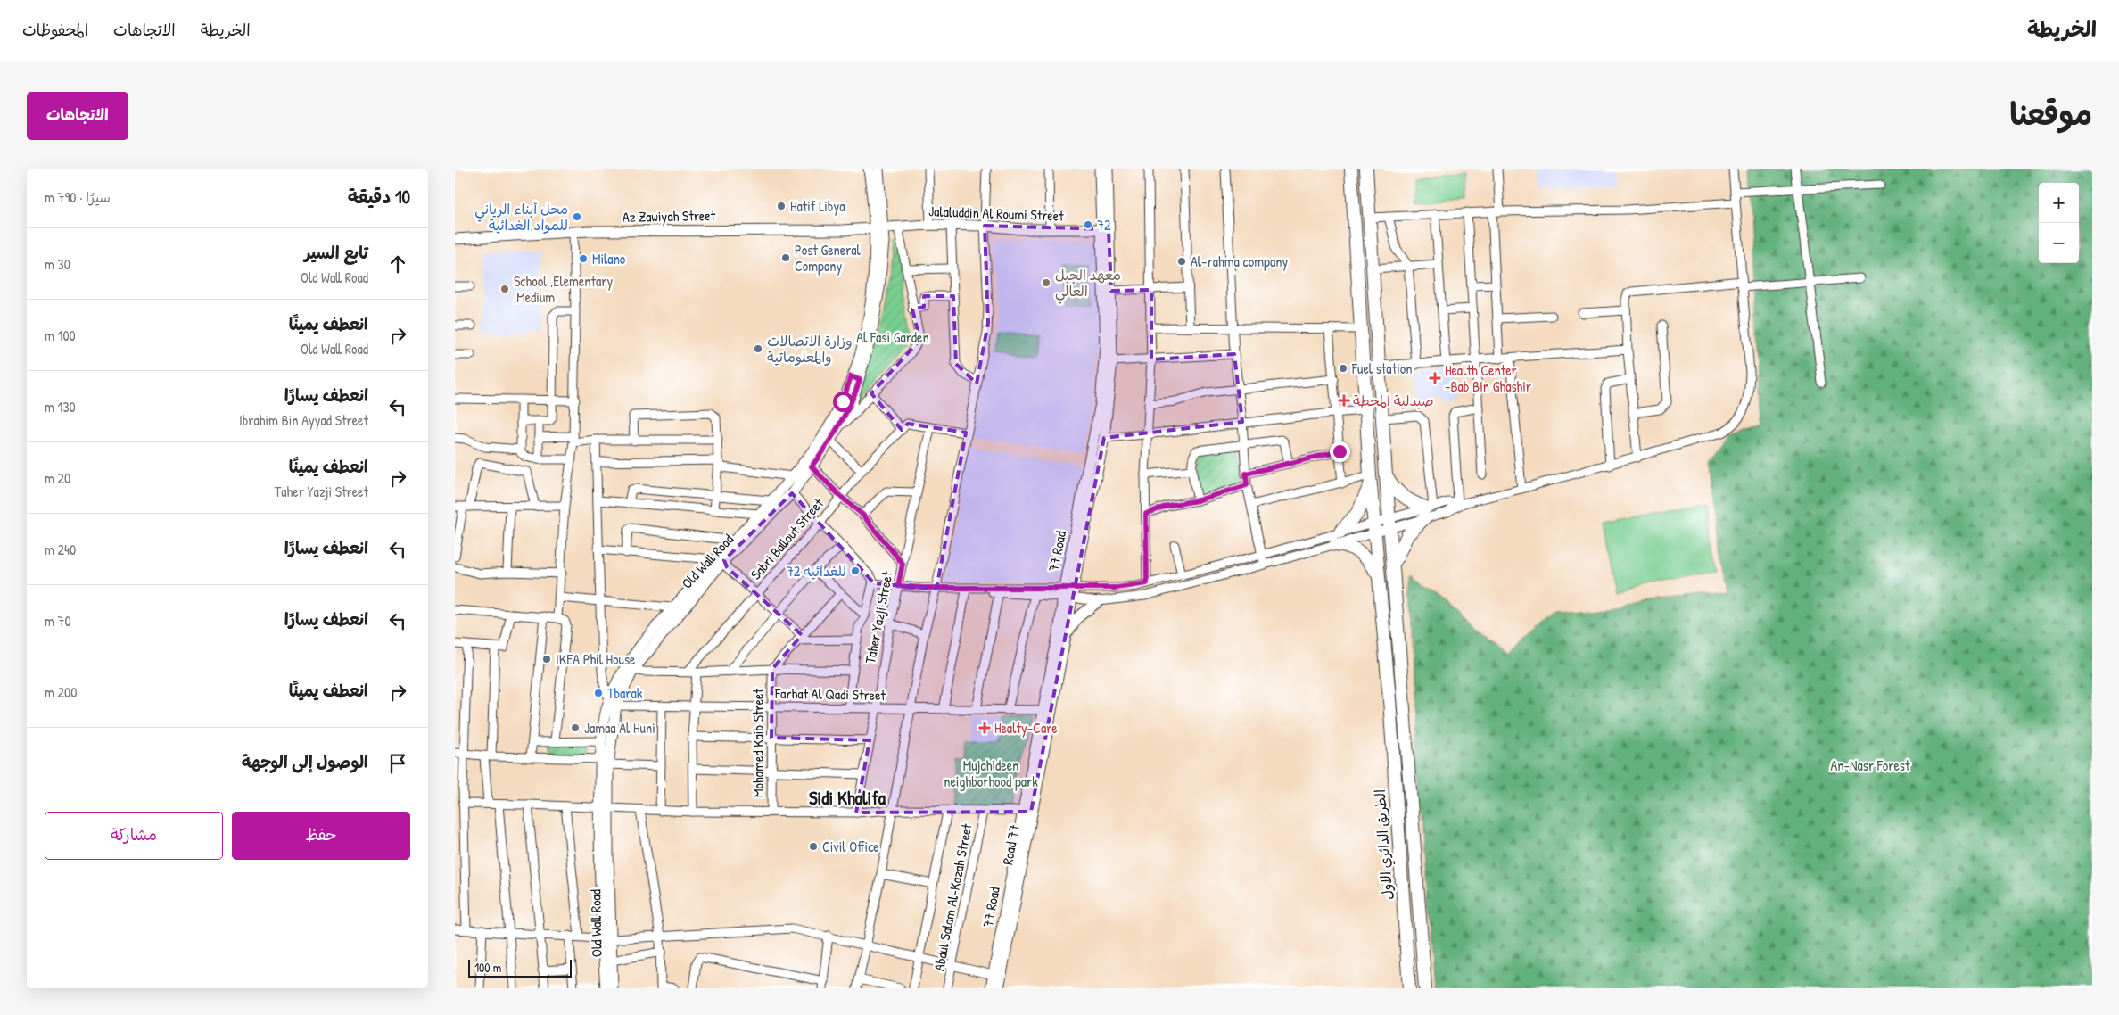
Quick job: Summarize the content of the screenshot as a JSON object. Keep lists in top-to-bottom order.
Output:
{
  "streets": {
    "highway": ["الطريق الدائري الاول"],
    "main road": [
      "Jalaluddin Al Roumi Street",
      "Az Zawiyah Street",
      "77 Road",
      "Old Wall Road",
      "Road 77"
    ],
    "street": [
      "Sabri Ballout Street",
      "Taher Yazji Street",
      "Farhat Al Qadi Street",
      "Mohamed Kaib Street",
      "Abdul Salam Al-Kazah Street"
    ]
  },
  "crossings": [
    ["Jalaluddin Al Roumi Street", "Az Zawiyah Street"],
    ["Jalaluddin Al Roumi Street", "77 Road"],
    ["Jalaluddin Al Roumi Street", "Old Wall Road"],
    ["Az Zawiyah Street", "Old Wall Road"],
    ["77 Road", "Farhat Al Qadi Street"],
    ["77 Road", "Road 77"],
    ["Old Wall Road", "Farhat Al Qadi Street"],
    ["Taher Yazji Street", "Farhat Al Qadi Street"],
    ["Farhat Al Qadi Street", "Mohamed Kaib Street"]
  ],
  "districts": ["Sidi Khalifa"],
  "parks": ["Al Fasi Garden", "Mujahideen neighborhood park", "An-Nasr Forest"],
  "places": {
    "other": [
      "Hatif Libya",
      "محل أبناء الرياني للمواد الغدائية",
      "72",
      "Post General Company",
      "Milano",
      "Al-rahma company",
      "معهد الجبل العالي",
      "School ,Elementary ,Medium",
      "وزارة الاتصالات والمعلوماتية",
      "Fuel station",
      "72 للغدائيه",
      "IKEA Phil House",
      "Tbarak",
      "Jamaa Al Huni",
      "Civil Office"
    ],
    "health": ["Health Center -Bab Bin Ghashir", "صيدلية المحطة", "Healty-Care"]
  },
  "scale_bar": "100 m",
  "page": {
    "header": "الخريطة",
    "nav": ["الخريطة", "الاتجاهات", "المحفوظات"],
    "title": "موقعنا",
    "buttons": [
      "الاتجاهات",
      ["حفظ", "مشاركة"]
    ],
    "heading": ["10 دقيقة", "سيرًا · 790 m"],
    "map_buttons": ["+", "−"],
    "list": [
      ["تابع السير", "Old Wall Road", "30 m"],
      ["انعطف يمينًا", "Old Wall Road", "100 m"],
      ["انعطف يسارًا", "Ibrahim Bin Ayyad Street", "130 m"],
      ["انعطف يمينًا", "Taher Yazji Street", "20 m"],
      ["انعطف يسارًا", "240 m"],
      ["انعطف يسارًا", "70 m"],
      ["انعطف يمينًا", "200 m"],
      "الوصول إلى الوجهة"
    ],
    "scale": "100 m"
  }
}
